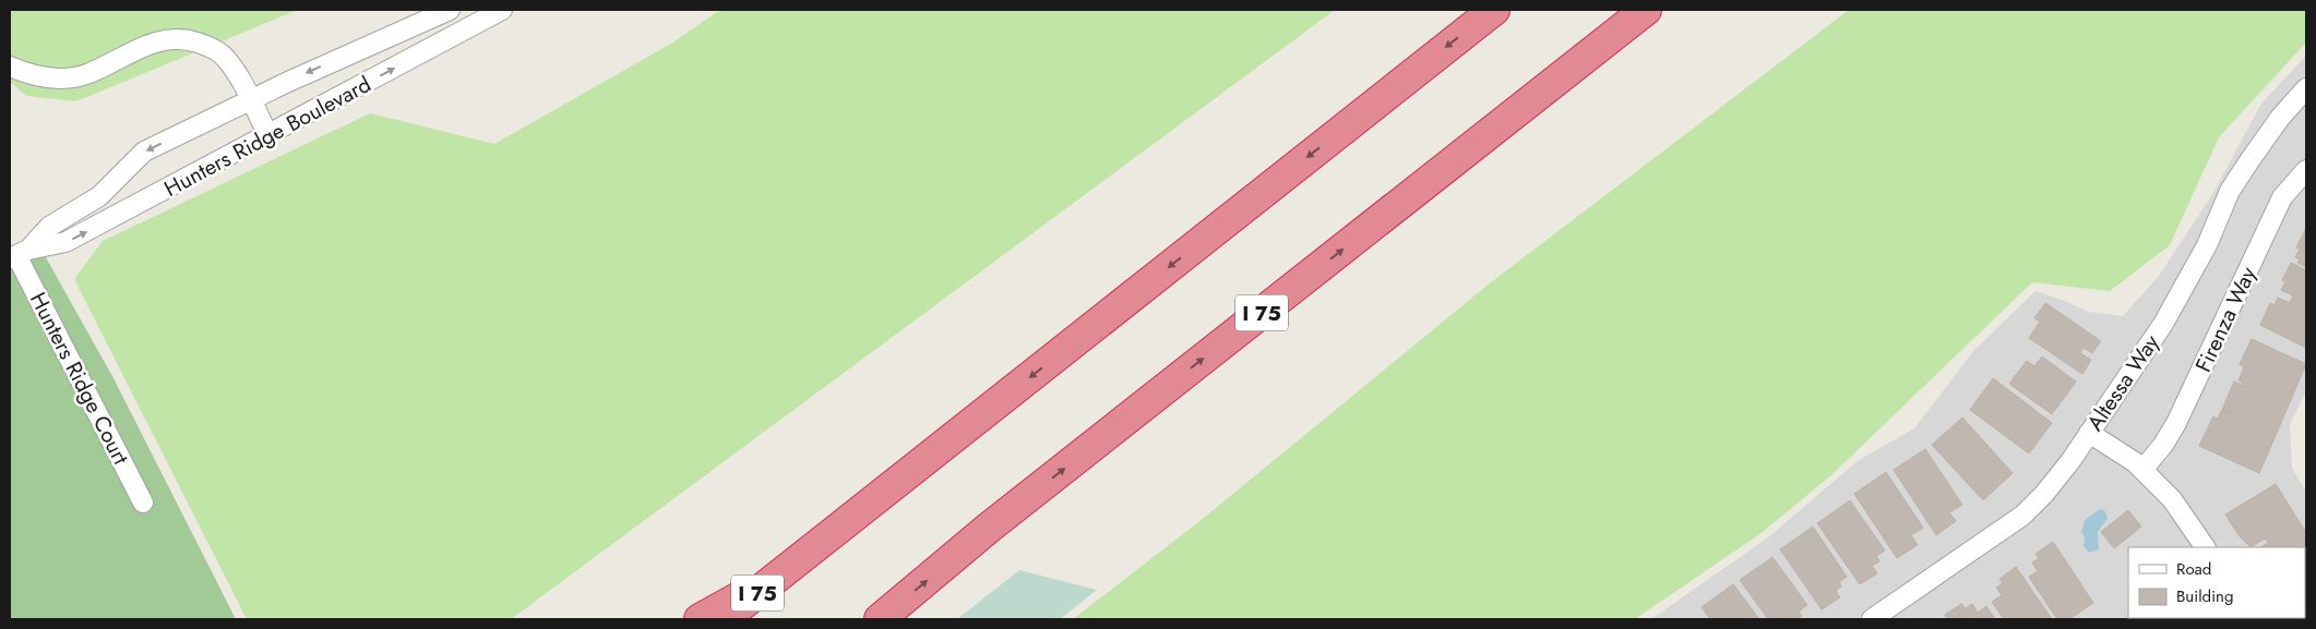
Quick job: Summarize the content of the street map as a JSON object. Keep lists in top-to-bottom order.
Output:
{
  "streets": {
    "highway": ["I 75"],
    "street": [
      "Hunters Ridge Boulevard",
      "Firenza Way",
      "Hunters Ridge Court",
      "Altessa Way"
    ]
  },
  "crossings": [
    ["Hunters Ridge Boulevard", "Hunters Ridge Court"]
  ],
  "legend": ["Road", "Building"]
}
